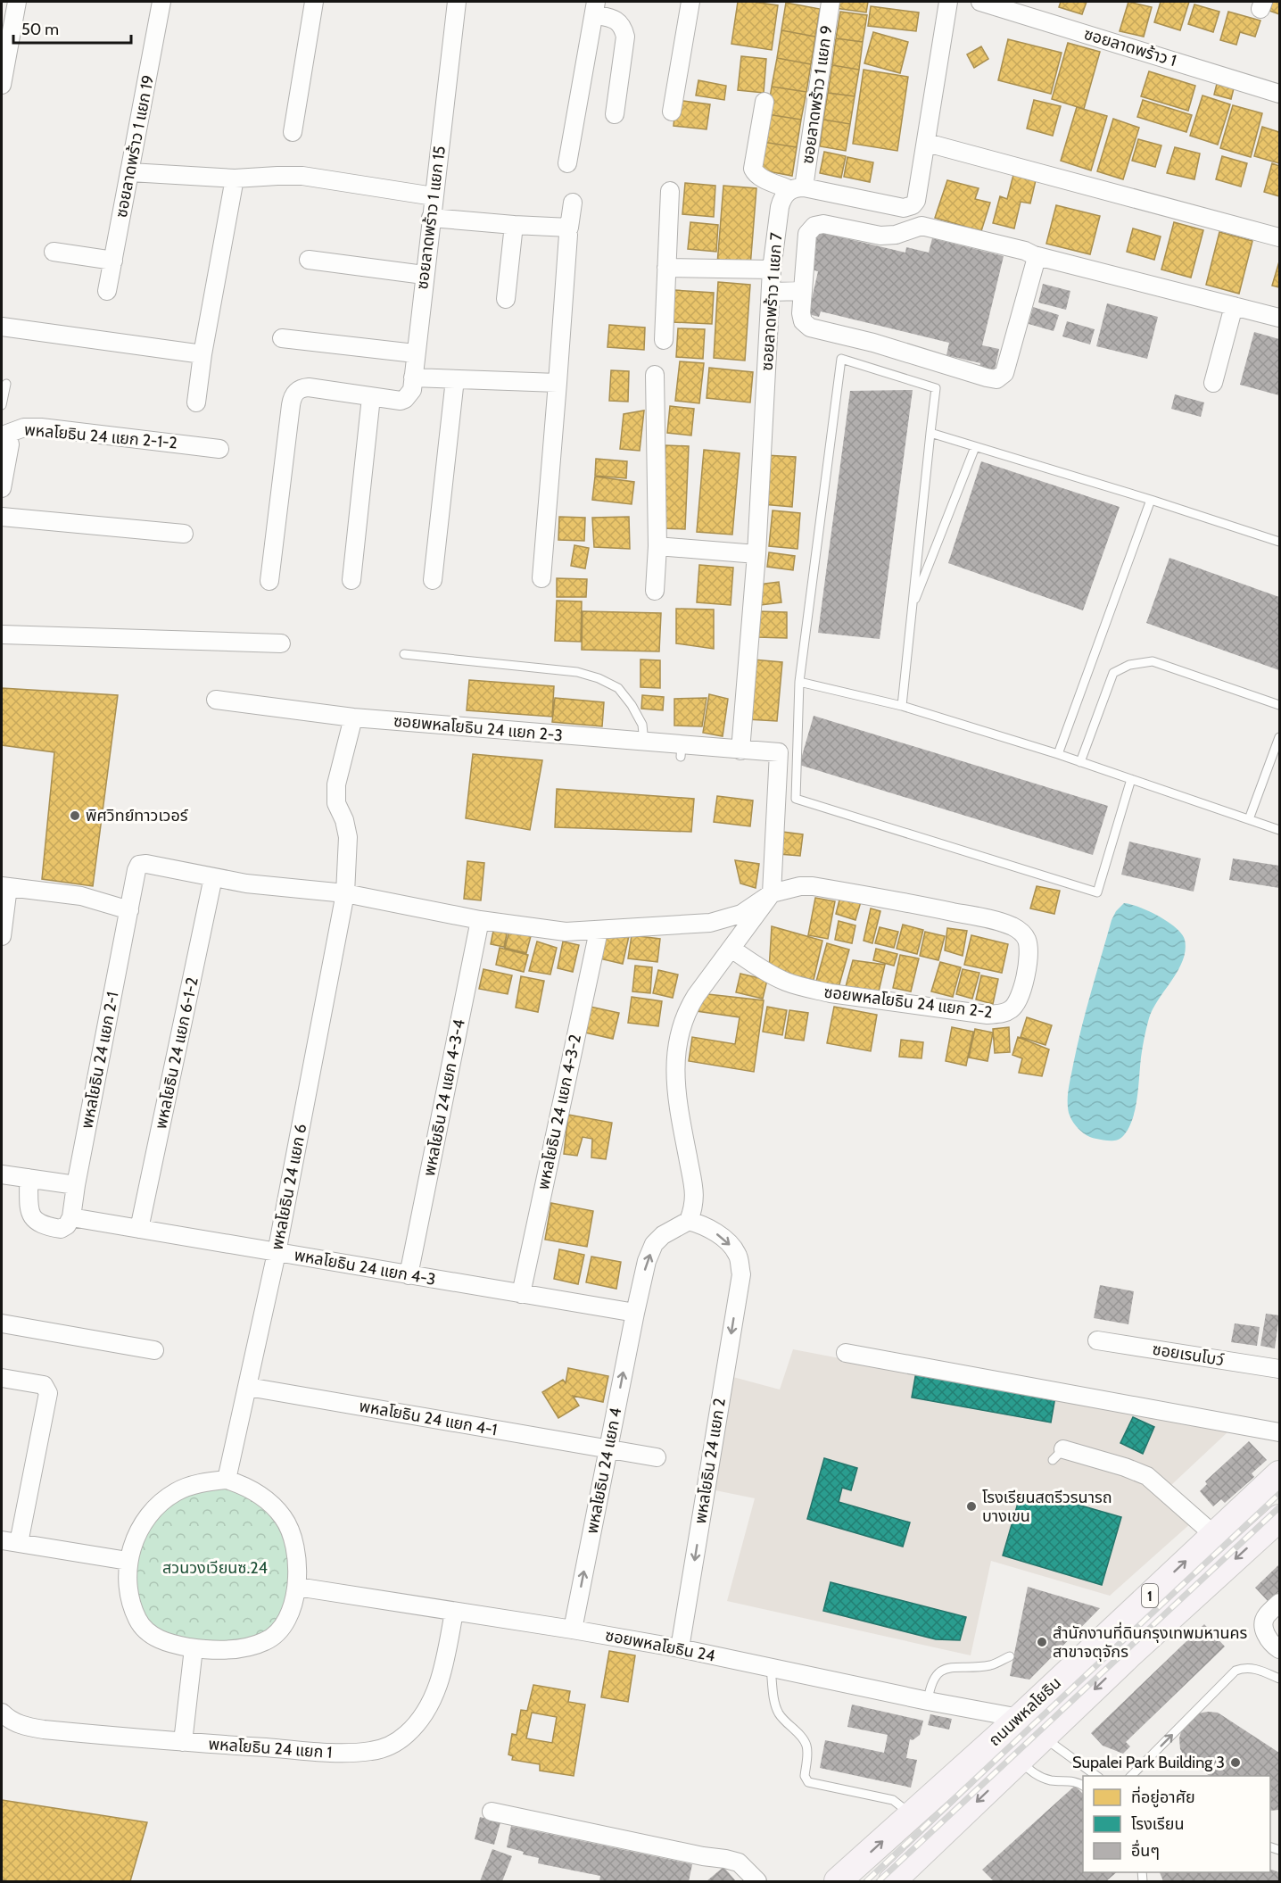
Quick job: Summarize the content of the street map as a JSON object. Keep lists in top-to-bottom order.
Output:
{
  "streets": {
    "main road": ["1", "ถนนพหลโยธิน"],
    "street": [
      "ซอยลาดพร้าว 1",
      "ซอยลาดพร้าว 1 แยก 9",
      "ซอยลาดพร้าว 1 แยก 19",
      "ซอยลาดพร้าว 1 แยก 15",
      "ซอยลาดพร้าว 1 แยก 7",
      "พหลโยธิน 24 แยก 2-1-2",
      "ซอยพหลโยธิน 24 แยก 2-3",
      "ซอยพหลโยธิน 24 แยก 2-2",
      "พหลโยธิน 24 แยก 6-1-2",
      "พหลโยธิน 24 แยก 2-1",
      "พหลโยธิน 24 แยก 4-3-4",
      "พหลโยธิน 24 แยก 4-3-2",
      "พหลโยธิน 24 แยก 6",
      "พหลโยธิน 24 แยก 4-3",
      "ซอยเรนโบว์",
      "พหลโยธิน 24 แยก 4-1",
      "พหลโยธิน 24 แยก 2",
      "พหลโยธิน 24 แยก 4",
      "ซอยพหลโยธิน 24",
      "พหลโยธิน 24 แยก 1"
    ]
  },
  "crossings": [
    ["ซอยลาดพร้าว 1 แยก 9", "ซอยลาดพร้าว 1 แยก 7"],
    ["ซอยลาดพร้าว 1 แยก 7", "ซอยพหลโยธิน 24 แยก 2-3"],
    ["ซอยพหลโยธิน 24 แยก 2-3", "ซอยพหลโยธิน 24 แยก 2-2"],
    ["ซอยพหลโยธิน 24 แยก 2-3", "พหลโยธิน 24 แยก 2-1"],
    ["ซอยพหลโยธิน 24 แยก 2-3", "พหลโยธิน 24 แยก 6"],
    ["ซอยพหลโยธิน 24 แยก 2-2", "พหลโยธิน 24 แยก 2-1"],
    ["พหลโยธิน 24 แยก 6-1-2", "พหลโยธิน 24 แยก 2-1"],
    ["พหลโยธิน 24 แยก 6-1-2", "พหลโยธิน 24 แยก 4-3"],
    ["พหลโยธิน 24 แยก 2-1", "พหลโยธิน 24 แยก 4-3-4"],
    ["พหลโยธิน 24 แยก 2-1", "พหลโยธิน 24 แยก 4-3-2"],
    ["พหลโยธิน 24 แยก 2-1", "พหลโยธิน 24 แยก 6"],
    ["พหลโยธิน 24 แยก 2-1", "พหลโยธิน 24 แยก 4-3"],
    ["พหลโยธิน 24 แยก 4-3-4", "พหลโยธิน 24 แยก 4-3"],
    ["พหลโยธิน 24 แยก 4-3-2", "พหลโยธิน 24 แยก 4-3"],
    ["พหลโยธิน 24 แยก 6", "พหลโยธิน 24 แยก 4-3"],
    ["พหลโยธิน 24 แยก 6", "พหลโยธิน 24 แยก 4-1"],
    ["พหลโยธิน 24 แยก 6", "ซอยพหลโยธิน 24"],
    ["พหลโยธิน 24 แยก 4-3", "พหลโยธิน 24 แยก 4"],
    ["พหลโยธิน 24 แยก 4-1", "พหลโยธิน 24 แยก 4"],
    ["พหลโยธิน 24 แยก 2", "ซอยพหลโยธิน 24"],
    ["พหลโยธิน 24 แยก 4", "ซอยพหลโยธิน 24"],
    ["ซอยพหลโยธิน 24", "ถนนพหลโยธิน"],
    ["ซอยพหลโยธิน 24", "พหลโยธิน 24 แยก 1"]
  ],
  "one_way": ["พหลโยธิน 24 แยก 2", "พหลโยธิน 24 แยก 4"],
  "parks": ["สวนวงเวียนซ.24"],
  "places": [
    "พิศวิทย์ทาวเวอร์",
    "โรงเรียนสตรีวรนารถ บางเขน",
    "สำนักงานที่ดินกรุงเทพมหานคร สาขาจตุจักร",
    "Supalei Park Building 3"
  ],
  "legend": ["ที่อยู่อาศัย", "โรงเรียน", "อื่นๆ"],
  "scale_bar": "50 m"
}
